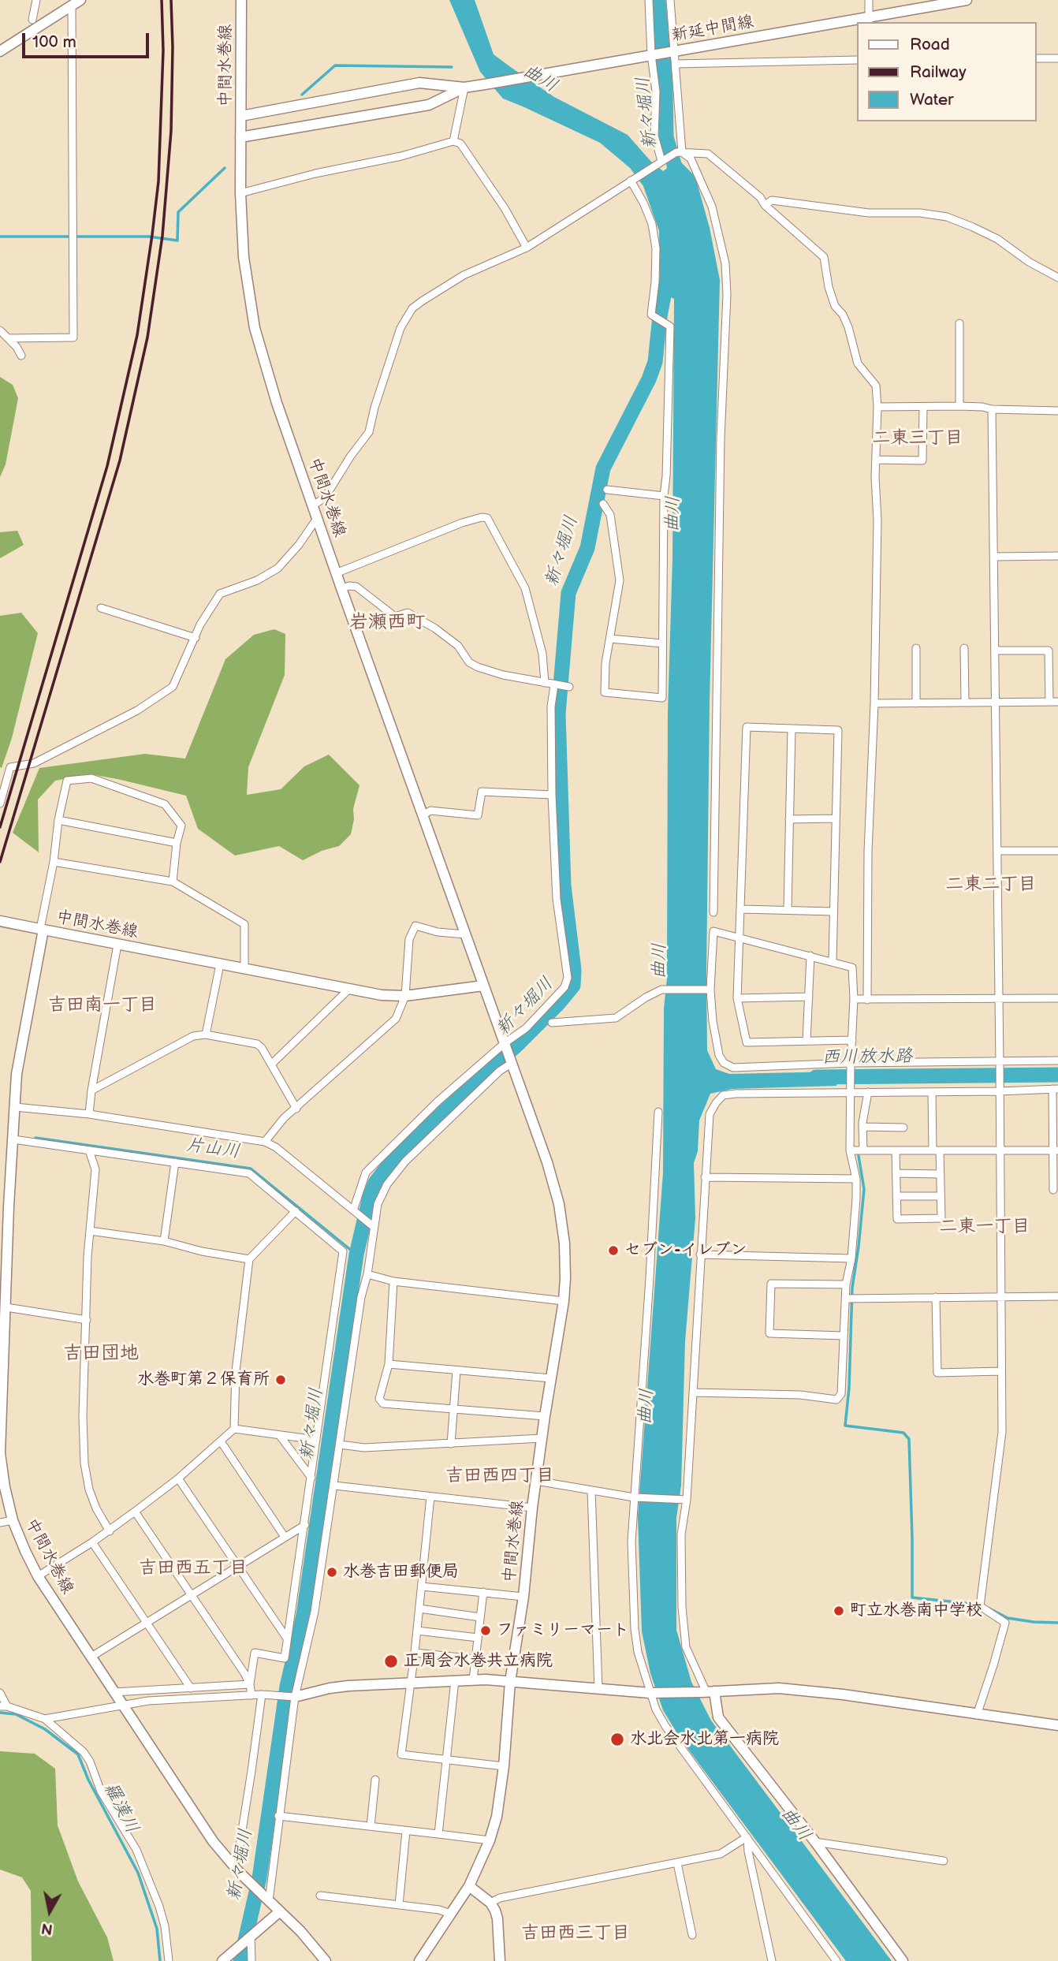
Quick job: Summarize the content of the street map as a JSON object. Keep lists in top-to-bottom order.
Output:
{
  "streets": {
    "main road": ["新延中間線", "中間水巻線"]
  },
  "crossings": [
    ["新延中間線", "中間水巻線"]
  ],
  "districts": [
    "二東三丁目",
    "岩瀬西町",
    "二東二丁目",
    "吉田南一丁目",
    "二東一丁目",
    "吉田団地",
    "吉田西四丁目",
    "吉田西五丁目",
    "吉田西三丁目"
  ],
  "water": [
    "曲川",
    "新々堀川",
    "西川放水路",
    "片山川",
    "羅漢川"
  ],
  "places": [
    "セブン-イレブン",
    "水巻町第２保育所",
    "水巻吉田郵便局",
    "町立水巻南中学校",
    "ファミリーマート",
    "正周会水巻共立病院",
    "水北会水北第一病院"
  ],
  "legend": ["Road", "Railway", "Water"],
  "scale_bar": "100 m",
  "north": "bottom"
}
